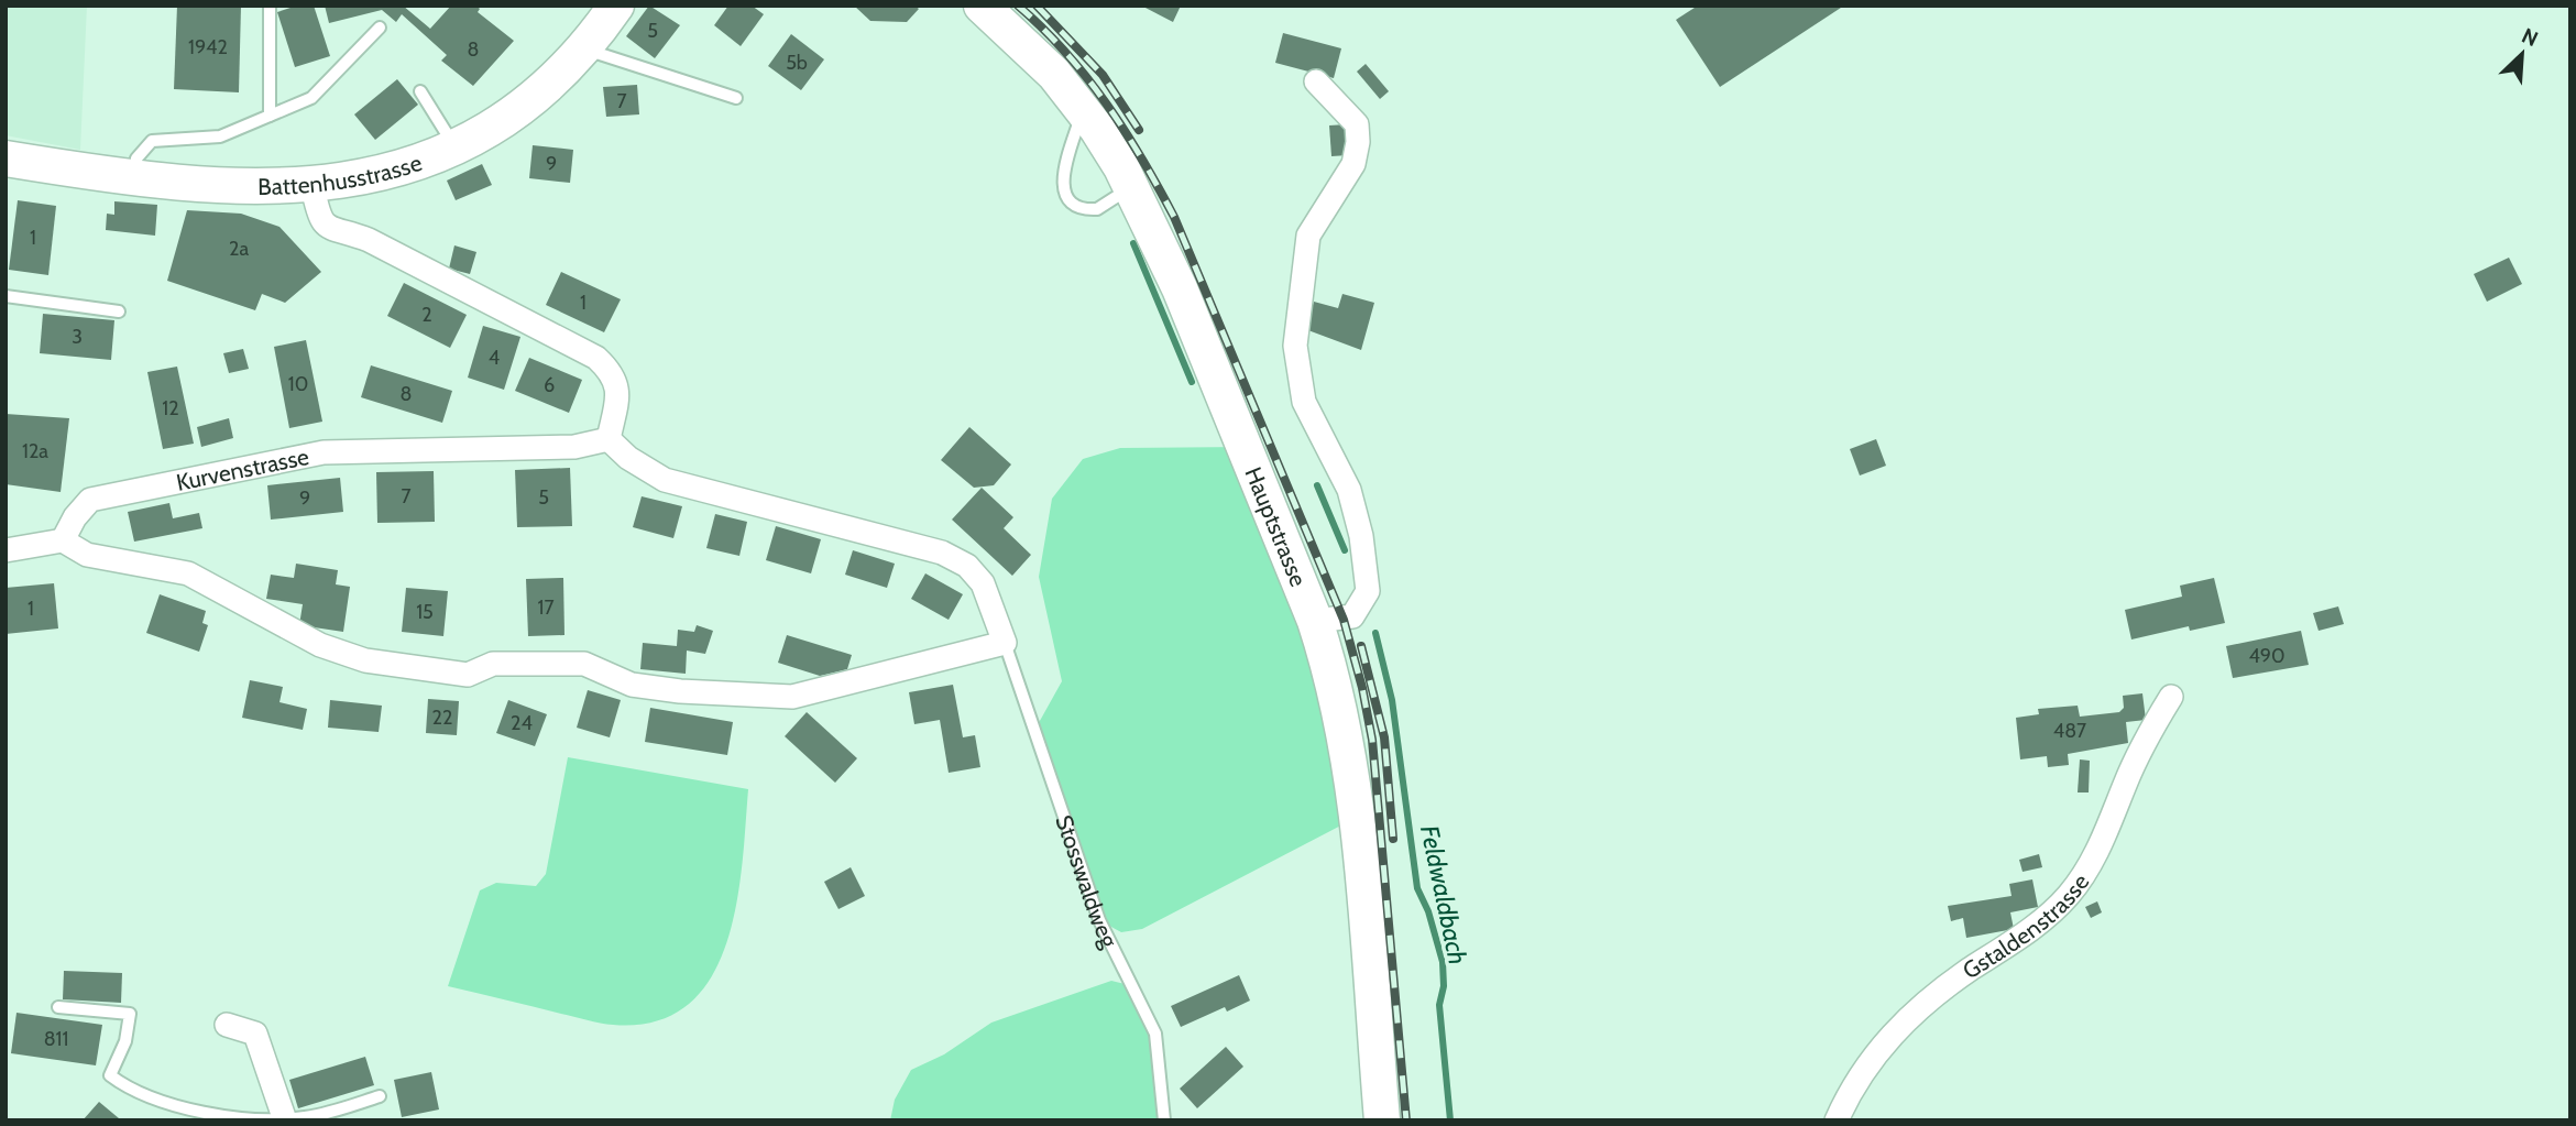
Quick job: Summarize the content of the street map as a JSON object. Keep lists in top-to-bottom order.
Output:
{
  "streets": {
    "street": [
      "Battenhusstrasse",
      "Kurvenstrasse",
      "Hauptstrasse",
      "Stosswaldweg",
      "Gstaldenstrasse"
    ]
  },
  "crossings": [
    ["Kurvenstrasse", "Stosswaldweg"]
  ],
  "water": ["Feldwaldbach"],
  "house_numbers": [
    "5",
    "1942",
    "8",
    "5b",
    "7",
    "9",
    "1",
    "2a",
    "1",
    "2",
    "3",
    "4",
    "10",
    "6",
    "8",
    "12",
    "12a",
    "7",
    "5",
    "9",
    "17",
    "1",
    "15",
    "490",
    "22",
    "24",
    "487",
    "811"
  ],
  "north": "top right"
}
